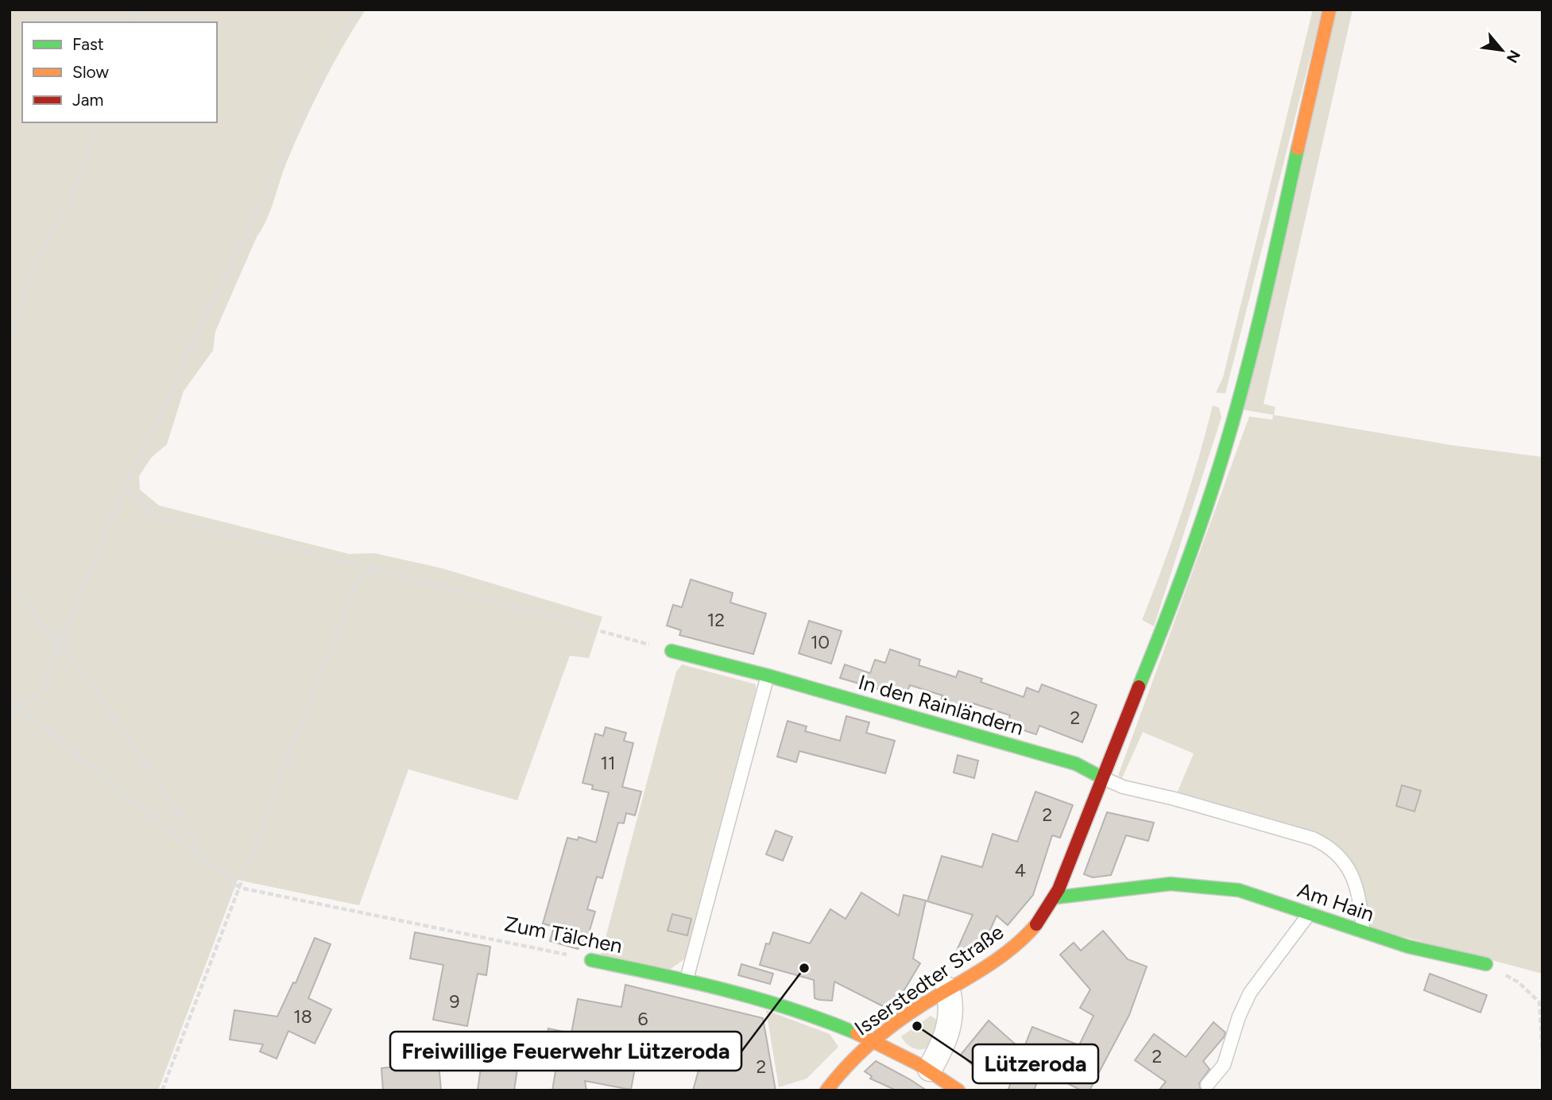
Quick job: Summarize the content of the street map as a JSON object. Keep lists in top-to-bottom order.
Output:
{
  "streets": {
    "street": [
      "In den Rainländern",
      "Am Hain",
      "Zum Tälchen",
      "Isserstedter Straße"
    ]
  },
  "crossings": [
    ["In den Rainländern", "Isserstedter Straße"],
    ["Am Hain", "Isserstedter Straße"],
    ["Zum Tälchen", "Isserstedter Straße"]
  ],
  "places": ["Freiwillige Feuerwehr Lützeroda", "Lützeroda"],
  "house_numbers": [
    "12",
    "10",
    "2",
    "11",
    "2",
    "4",
    "9",
    "18",
    "6",
    "2",
    "2"
  ],
  "legend": ["Fast", "Slow", "Jam"],
  "north": "bottom right"
}
